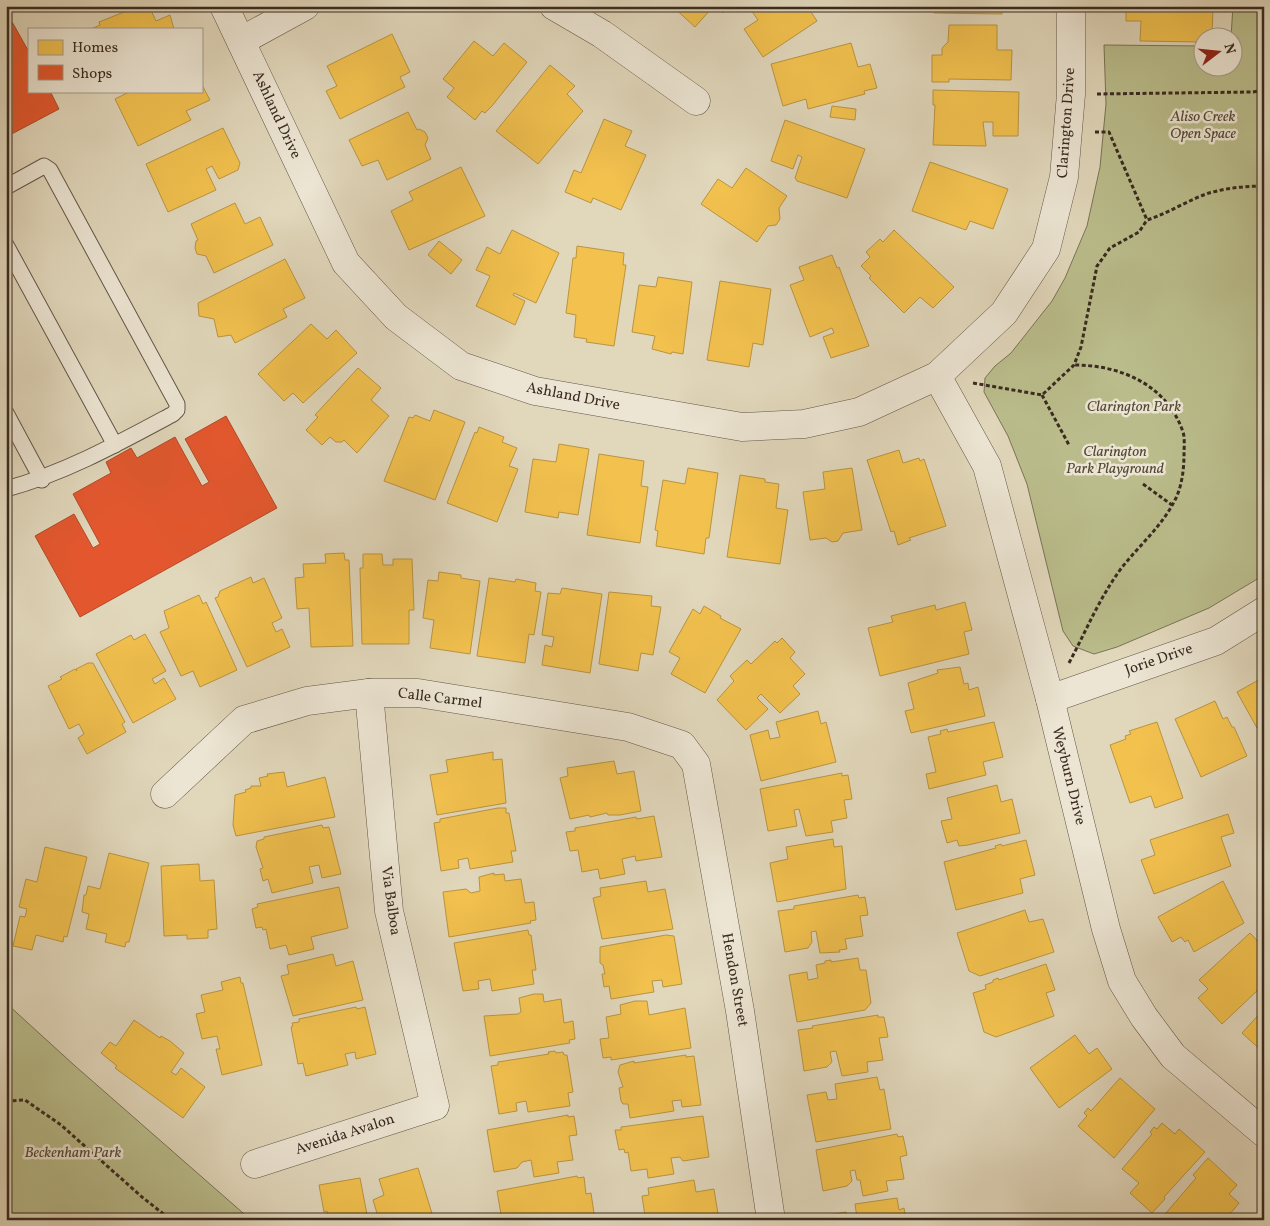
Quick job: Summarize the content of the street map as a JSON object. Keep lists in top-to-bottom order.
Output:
{
  "streets": {
    "street": [
      "Ashland Drive",
      "Clarington Drive",
      "Jorie Drive",
      "Calle Carmel",
      "Weyburn Drive",
      "Via Balboa",
      "Hendon Street",
      "Avenida Avalon"
    ]
  },
  "crossings": [
    ["Ashland Drive", "Clarington Drive"],
    ["Ashland Drive", "Weyburn Drive"],
    ["Clarington Drive", "Weyburn Drive"],
    ["Jorie Drive", "Weyburn Drive"],
    ["Calle Carmel", "Via Balboa"],
    ["Calle Carmel", "Hendon Street"],
    ["Via Balboa", "Avenida Avalon"]
  ],
  "parks": [
    "Aliso Creek Open Space",
    "Clarington Park",
    "Clarington Park Playground",
    "Beckenham Park"
  ],
  "legend": ["Homes", "Shops"],
  "north": "right"
}
